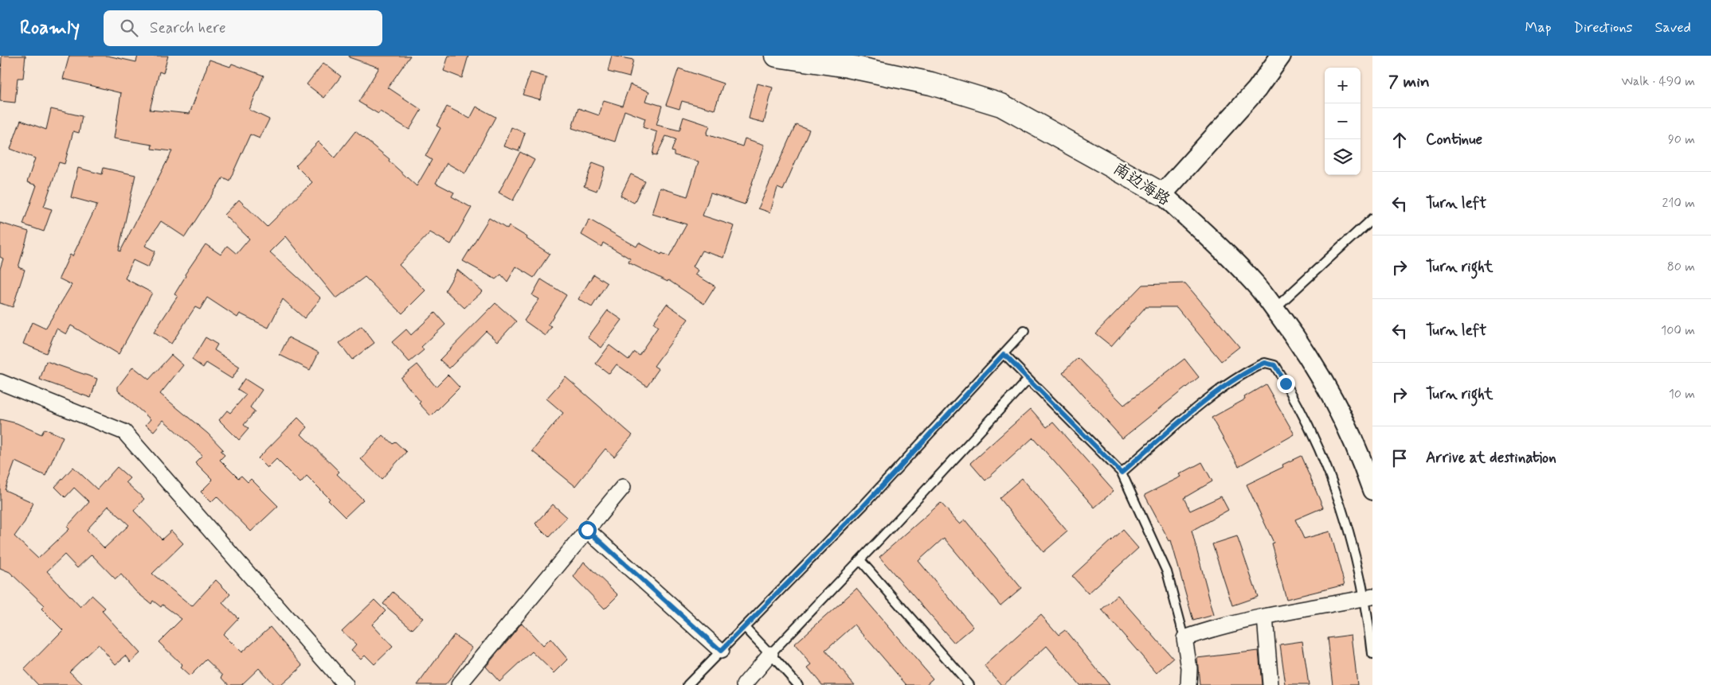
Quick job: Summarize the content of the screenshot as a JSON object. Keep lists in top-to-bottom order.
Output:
{
  "streets": {
    "main road": ["南边海路"]
  },
  "page": {
    "header": "Roamly",
    "search": "Search here",
    "nav": ["Map", "Directions", "Saved"],
    "heading": ["7 min", "Walk · 490 m"],
    "map_buttons": ["+", "−"],
    "list": [
      ["Continue", "90 m"],
      ["Turn left", "210 m"],
      ["Turn right", "80 m"],
      ["Turn left", "100 m"],
      ["Turn right", "10 m"],
      "Arrive at destination"
    ]
  }
}
